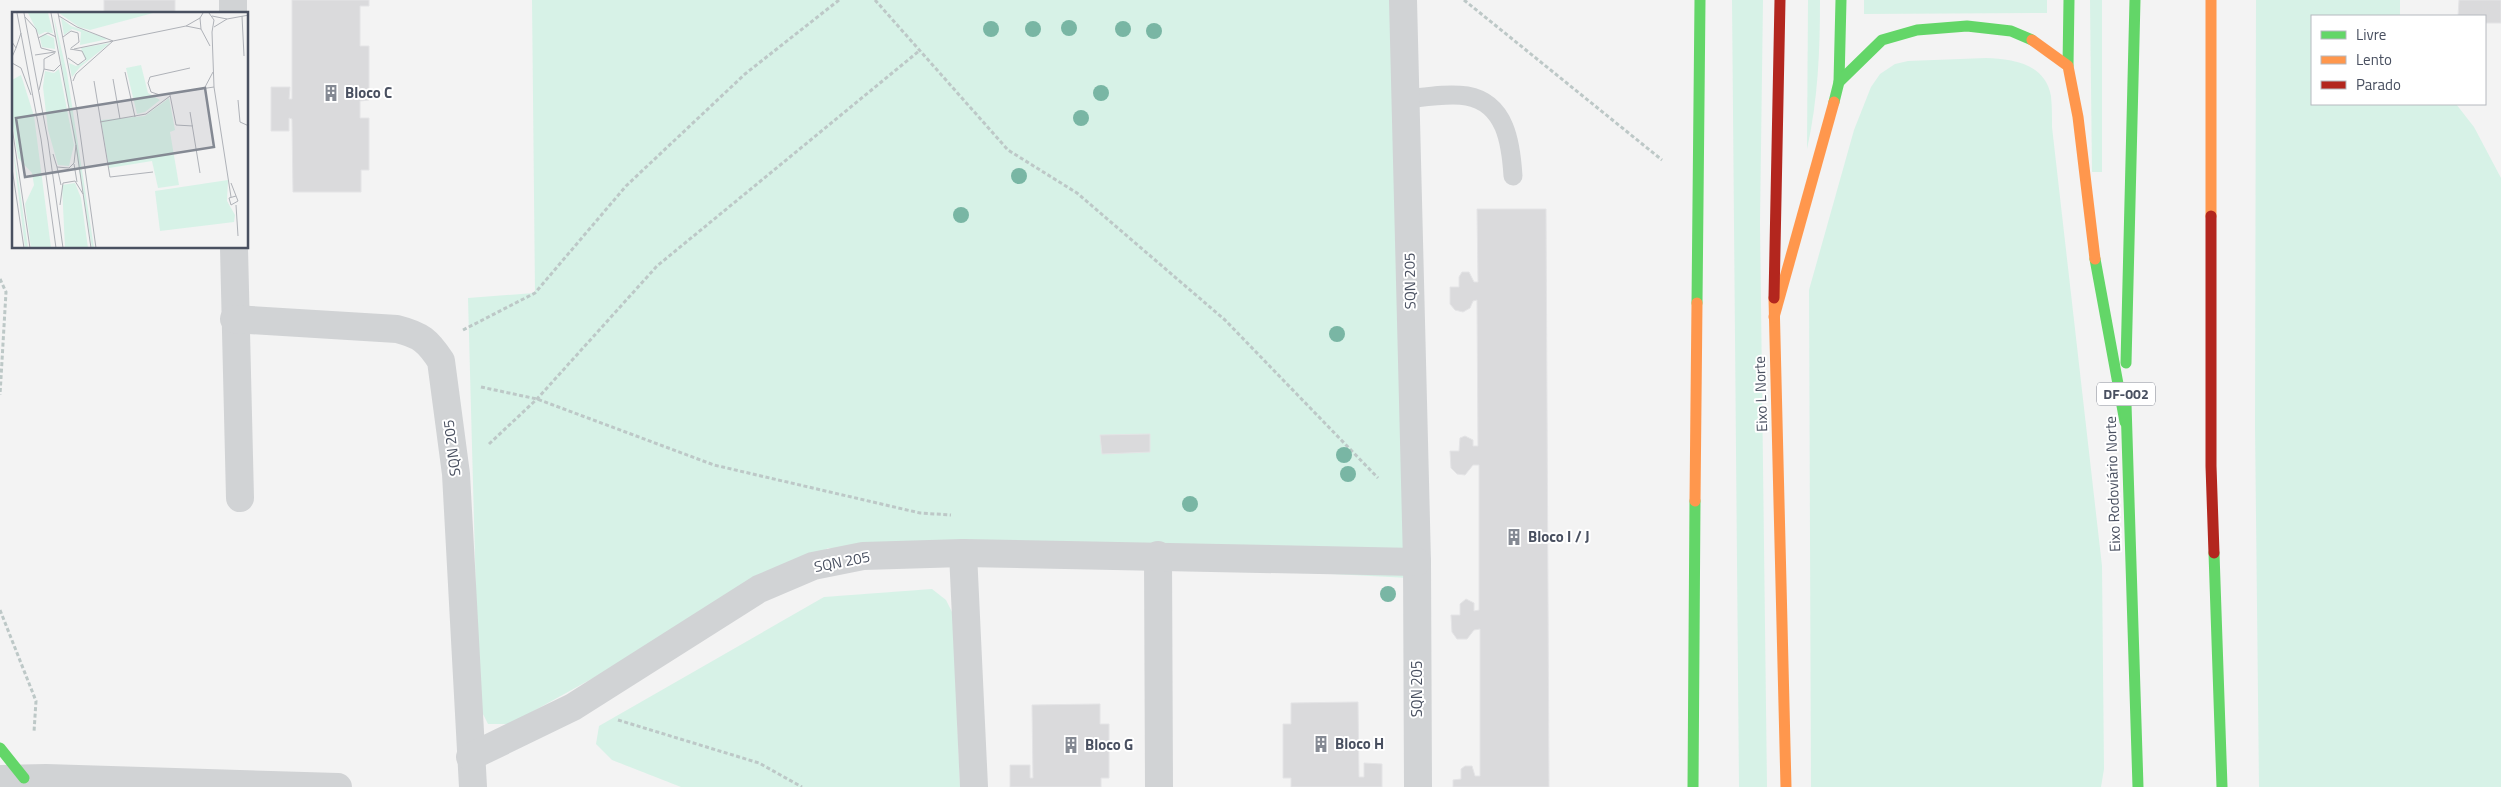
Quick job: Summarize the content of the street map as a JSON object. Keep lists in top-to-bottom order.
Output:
{
  "streets": {
    "main road": ["Eixo L Norte", "DF-002", "Eixo Rodoviário Norte"],
    "street": ["SQN 205"]
  },
  "places": {
    "building": [
      "Bloco C",
      "Bloco I / J",
      "Bloco H",
      "Bloco G"
    ]
  },
  "legend": ["Livre", "Lento", "Parado"]
}
